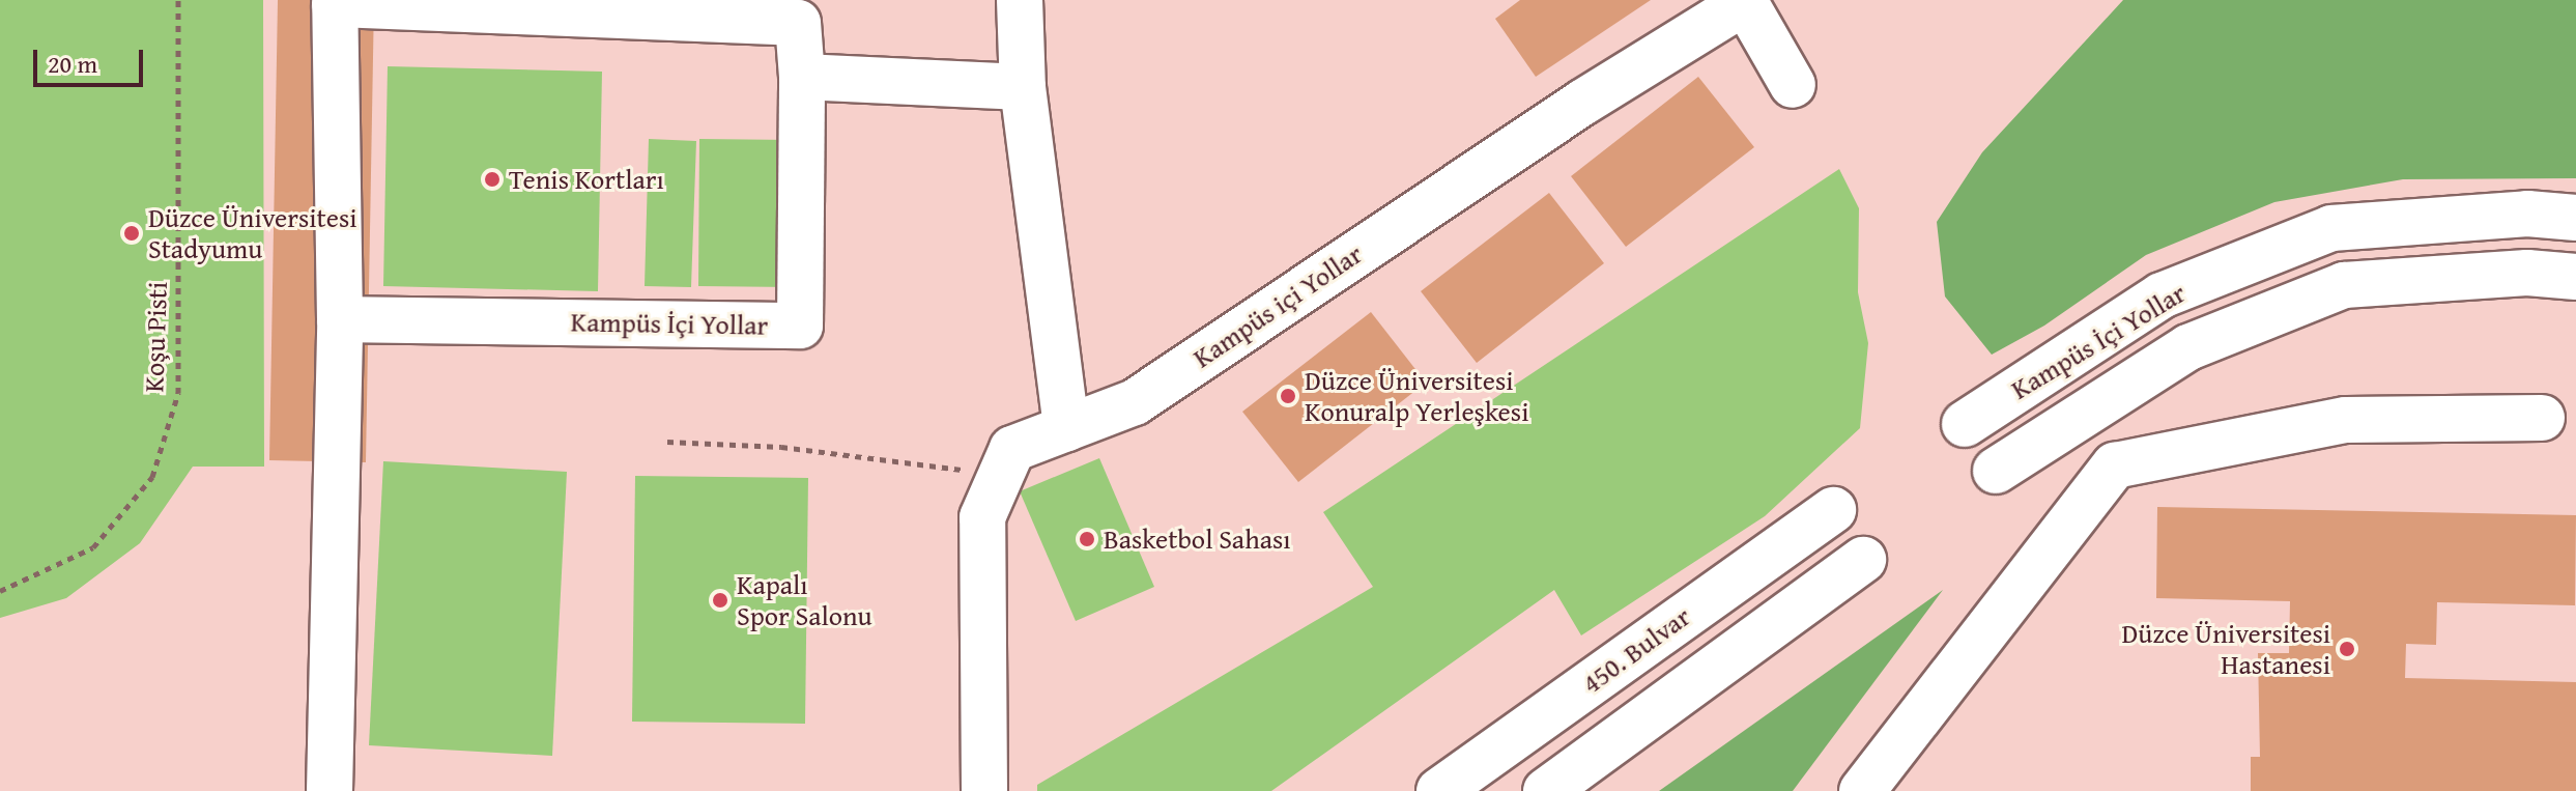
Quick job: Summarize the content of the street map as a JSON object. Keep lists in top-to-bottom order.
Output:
{
  "streets": {
    "street": ["Kampüs içi Yollar", "Kampüs İçi Yollar", "450. Bulvar"],
    "path": ["Koşu Pisti"]
  },
  "places": [
    "Tenis Kortları",
    "Düzce Üniversitesi Stadyumu",
    "Düzce Üniversitesi Konuralp Yerleşkesi",
    "Basketbol Sahası",
    "Kapalı Spor Salonu",
    "Düzce Üniversitesi Hastanesi"
  ],
  "scale_bar": "20 m"
}
